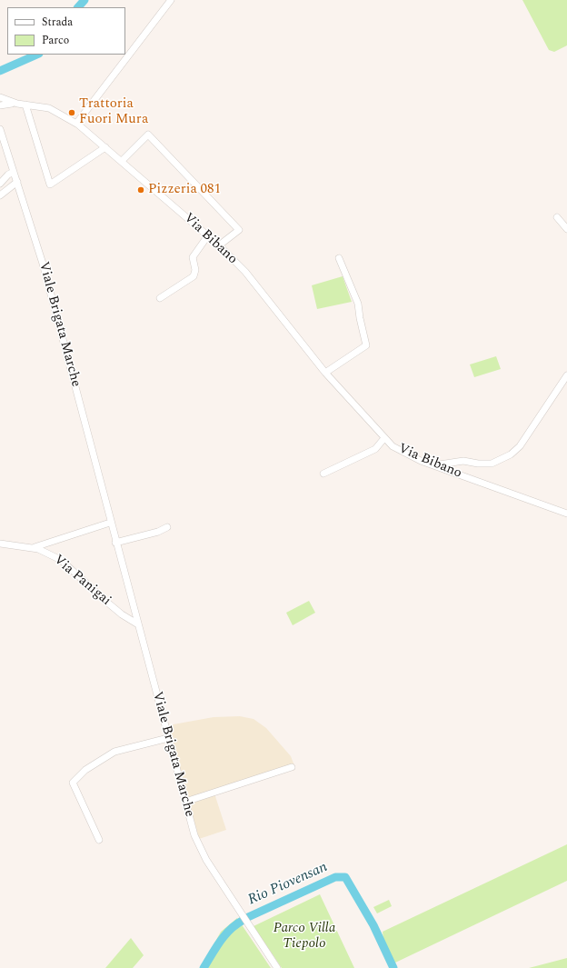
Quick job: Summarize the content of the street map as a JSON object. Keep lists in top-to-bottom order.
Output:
{
  "streets": {
    "street": ["Via Bibano", "Viale Brigata Marche", "Via Panigai"]
  },
  "crossings": [
    ["Viale Brigata Marche", "Via Panigai"]
  ],
  "water": ["Rio Piovensan"],
  "parks": ["Parco Villa Tiepolo"],
  "places": ["Trattoria Fuori Mura", "Pizzeria 081"],
  "legend": ["Strada", "Parco"]
}
